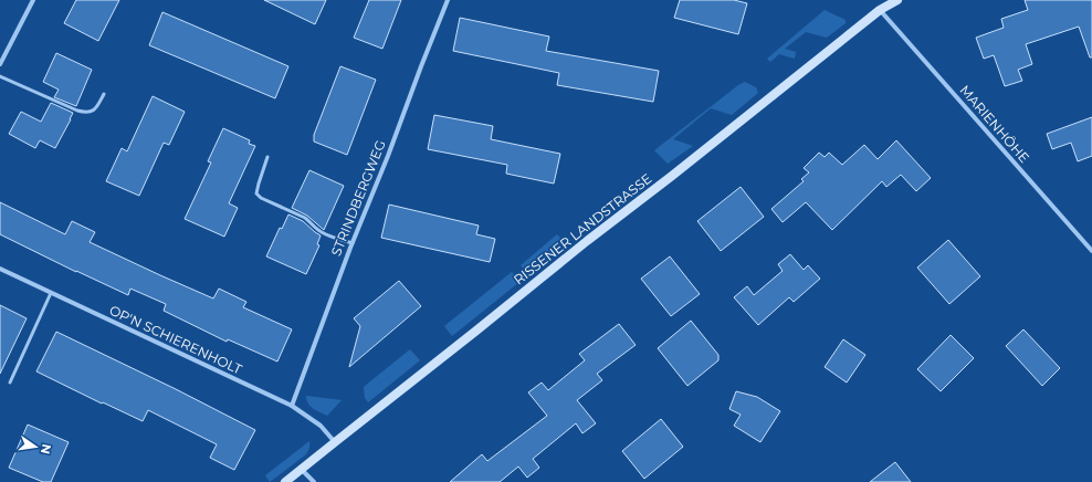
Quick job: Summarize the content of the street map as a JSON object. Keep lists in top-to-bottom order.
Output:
{
  "streets": {
    "main road": ["RISSENER LANDSTRASSE"],
    "street": ["MARIENHÖHE", "STRINDBERGWEG", "OP'N SCHIERENHOLT"]
  },
  "crossings": [
    ["MARIENHÖHE", "RISSENER LANDSTRASSE"],
    ["STRINDBERGWEG", "OP'N SCHIERENHOLT"],
    ["RISSENER LANDSTRASSE", "OP'N SCHIERENHOLT"]
  ],
  "north": "right"
}
